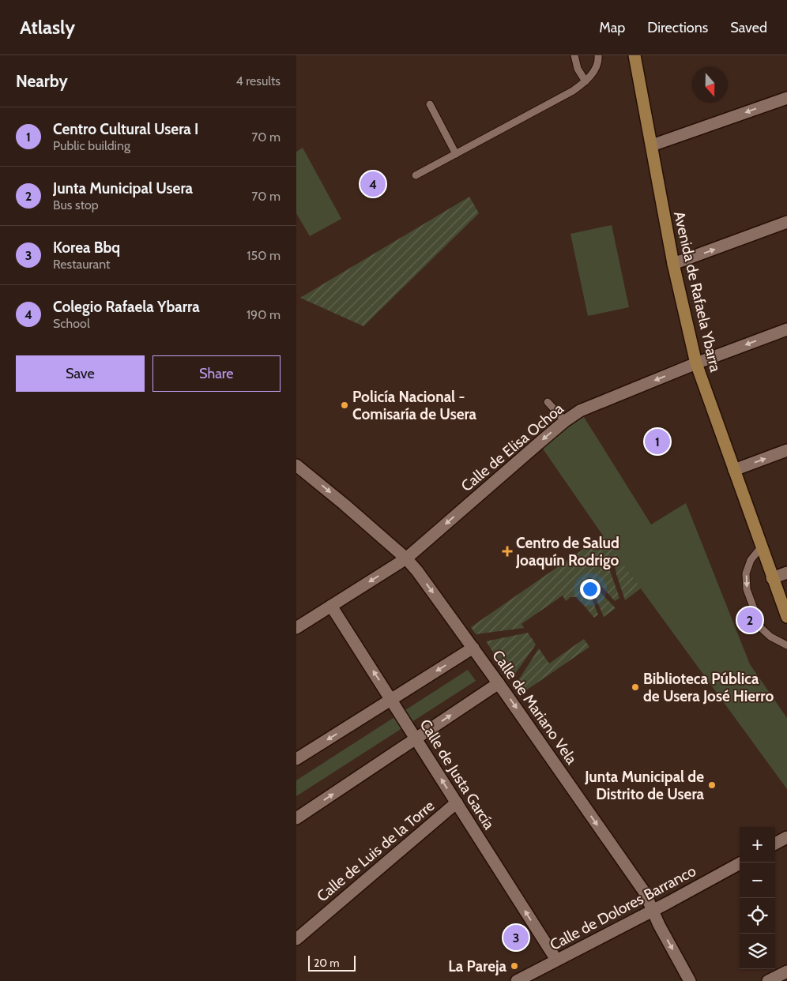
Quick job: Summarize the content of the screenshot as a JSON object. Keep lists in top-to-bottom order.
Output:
{
  "streets": {
    "main road": ["Avenida de Rafaela Ybarra"],
    "street": [
      "Calle de Elisa Ochoa",
      "Calle de Mariano Vela",
      "Calle de Justa García",
      "Calle de Luis de la Torre",
      "Calle de Dolores Barranco"
    ]
  },
  "crossings": [
    ["Avenida de Rafaela Ybarra", "Calle de Elisa Ochoa"],
    ["Calle de Elisa Ochoa", "Calle de Mariano Vela"],
    ["Calle de Elisa Ochoa", "Calle de Justa García"],
    ["Calle de Mariano Vela", "Calle de Dolores Barranco"],
    ["Calle de Justa García", "Calle de Luis de la Torre"],
    ["Calle de Justa García", "Calle de Dolores Barranco"]
  ],
  "one_way": ["Calle de Elisa Ochoa", "Calle de Mariano Vela", "Calle de Justa García"],
  "places": {
    "other": [
      "Policía Nacional - Comisaría de Usera",
      "Biblioteca Pública de Usera José Hierro",
      "Junta Municipal de Distrito de Usera",
      "La Pareja"
    ],
    "health": ["Centro de Salud Joaquín Rodrigo"]
  },
  "scale_bar": "20 m",
  "north": "bottom",
  "page": {
    "header": "Atlasly",
    "nav": ["Map", "Directions", "Saved"],
    "heading": ["Nearby", "4 results"],
    "list": [
      {
        "mark": "1",
        "name": "Centro Cultural Usera I",
        "note": "Public building",
        "value": "70 m"
      },
      {
        "mark": "2",
        "name": "Junta Municipal Usera",
        "note": "Bus stop",
        "value": "70 m"
      },
      {
        "mark": "3",
        "name": "Korea Bbq",
        "note": "Restaurant",
        "value": "150 m"
      },
      {
        "mark": "4",
        "name": "Colegio Rafaela Ybarra",
        "note": "School",
        "value": "190 m"
      }
    ],
    "pins": [
      "4",
      "1",
      "2",
      "3"
    ],
    "buttons": ["Save", "Share"],
    "map_buttons": ["+", "−"],
    "scale": "20 m"
  }
}
